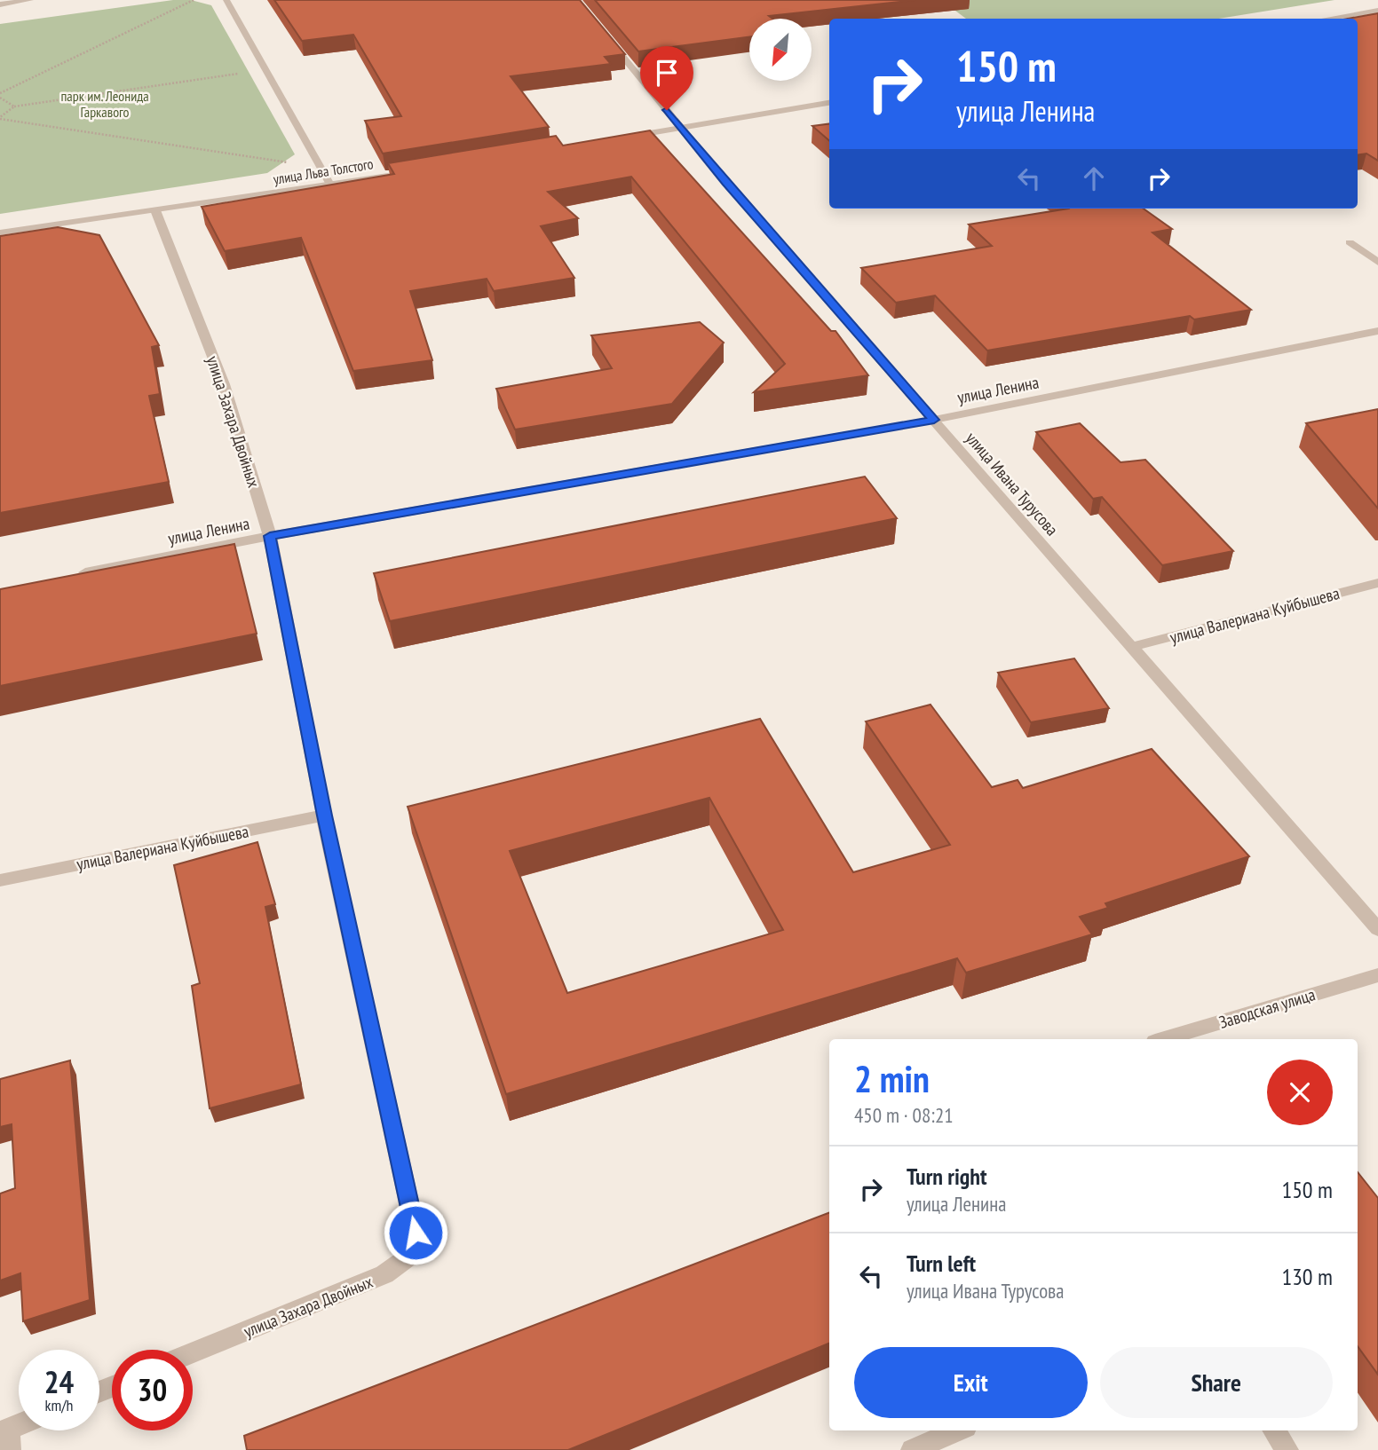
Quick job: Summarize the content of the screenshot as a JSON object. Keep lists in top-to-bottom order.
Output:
{
  "streets": {
    "street": [
      "улица Льва Толстого",
      "улица Ленина",
      "улица Захара Двойных",
      "улица Ивана Турусова",
      "улица Валериана Куйбышева",
      "Заводская улица"
    ]
  },
  "crossings": [
    ["улица Льва Толстого", "улица Захара Двойных"],
    ["улица Ленина", "улица Захара Двойных"],
    ["улица Ленина", "улица Ивана Турусова"],
    ["улица Захара Двойных", "улица Валериана Куйбышева"],
    ["улица Ивана Турусова", "улица Валериана Куйбышева"]
  ],
  "parks": ["парк им. Леонида Гаркавого"],
  "north": "bottom left",
  "page": {
    "turn": ["150 m", "улица Ленина"],
    "heading": ["2 min", "450 m · 08:21"],
    "list": [
      {
        "name": "Turn right",
        "note": "улица Ленина",
        "value": "150 m"
      },
      {
        "name": "Turn left",
        "note": "улица Ивана Турусова",
        "value": "130 m"
      }
    ],
    "buttons": ["Exit", "Share"],
    "speed": "24 km/h",
    "limit": "30"
  }
}
